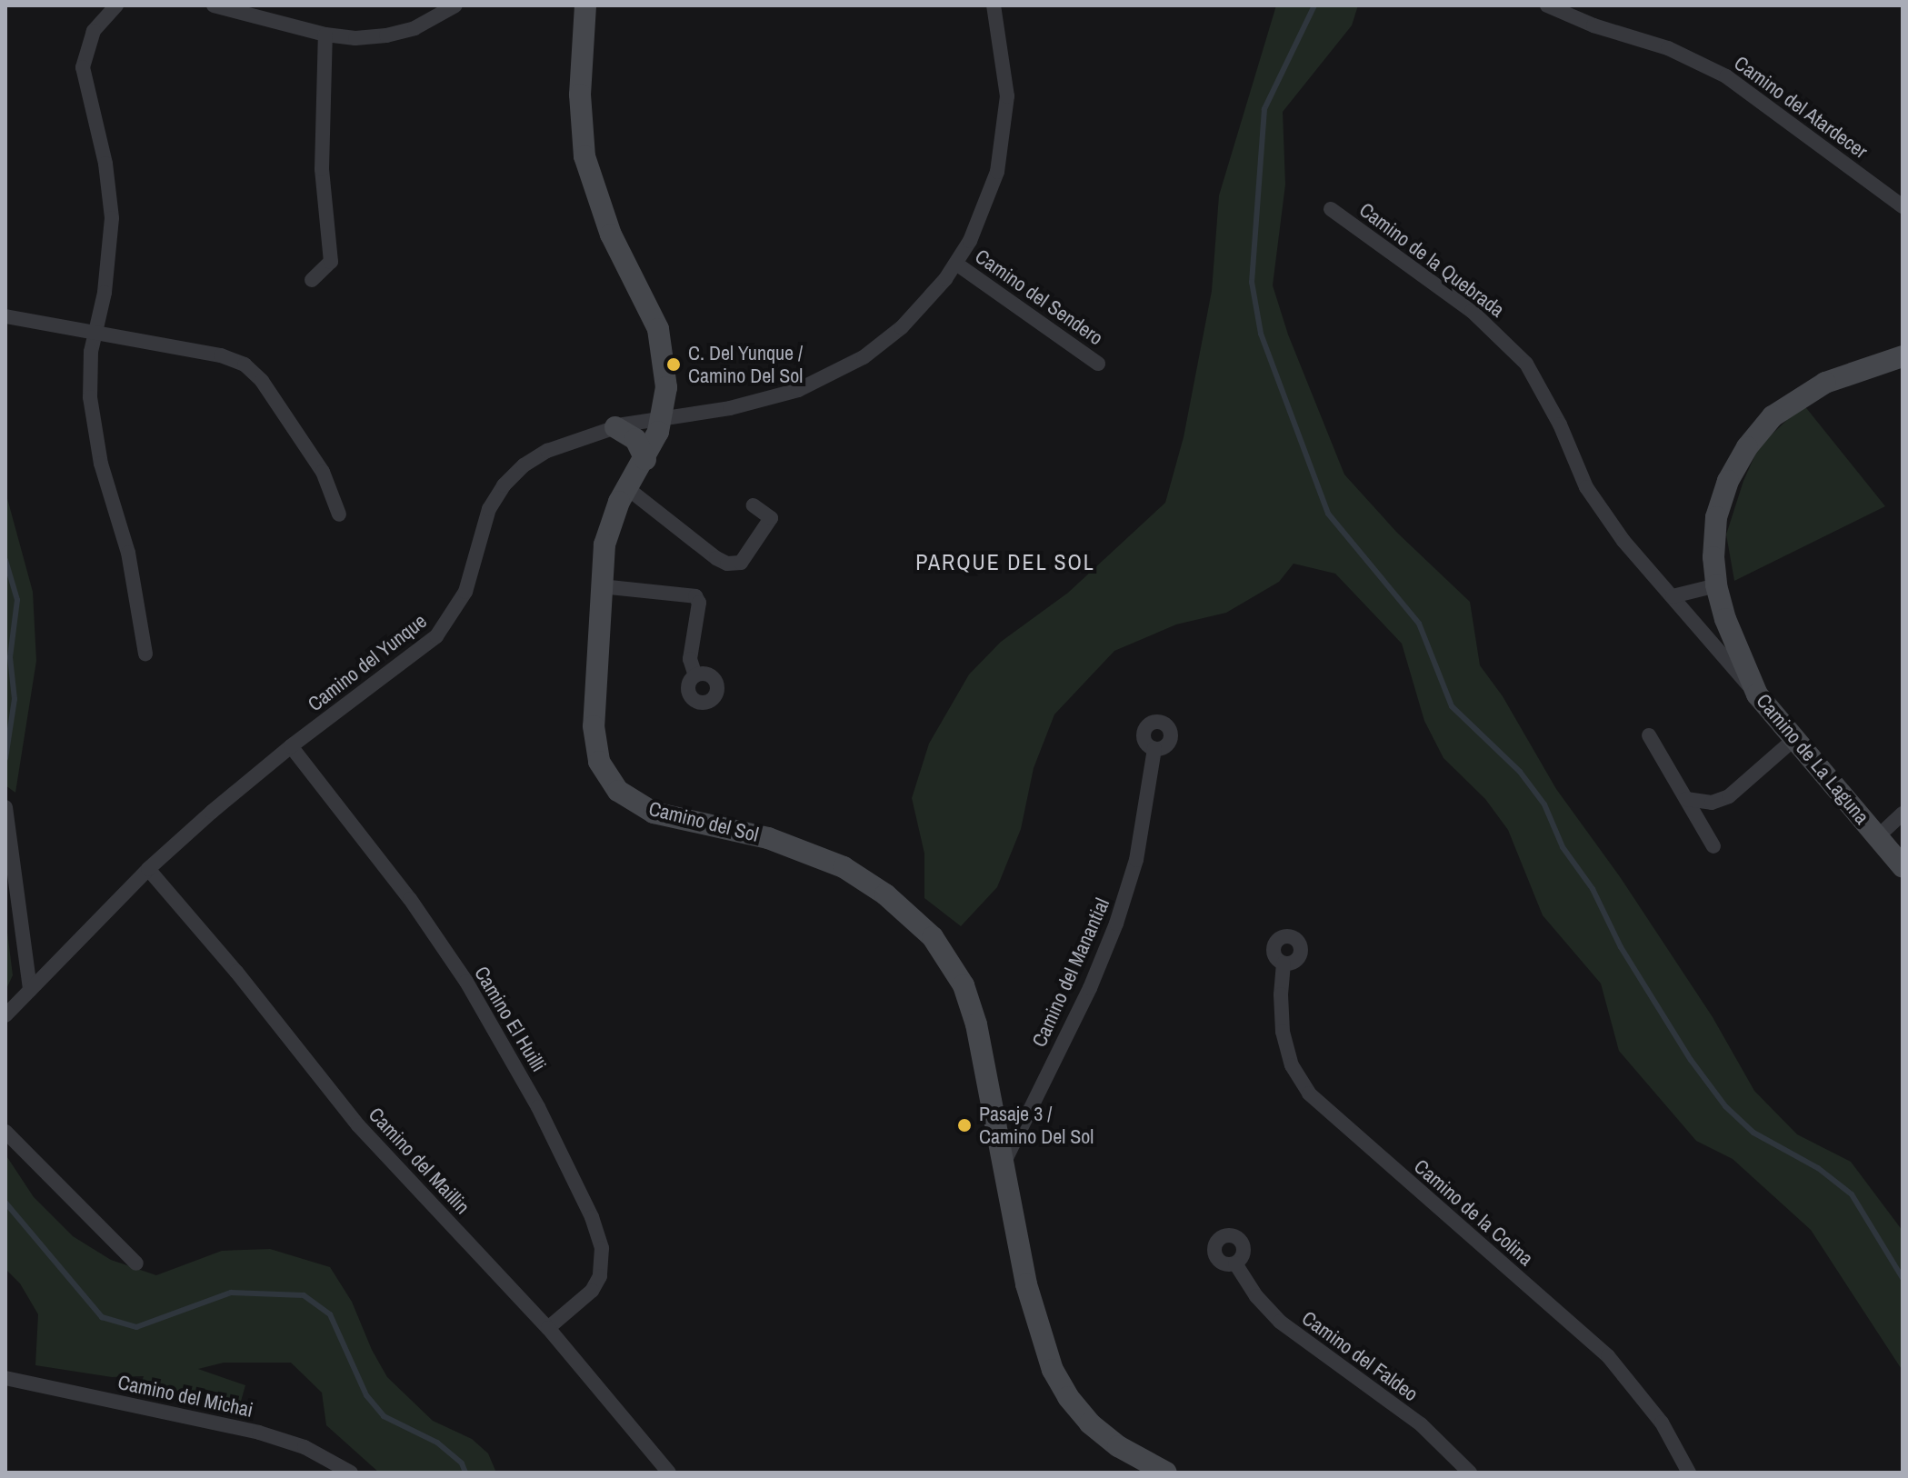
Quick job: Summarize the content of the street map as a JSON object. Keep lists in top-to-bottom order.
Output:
{
  "streets": {
    "street": [
      "Camino del Atardecer",
      "Camino de la Quebrada",
      "Camino del Sendero",
      "Camino del Yunque",
      "Camino de La Laguna",
      "Camino del Sol",
      "Camino del Manantial",
      "Camino El Huilli",
      "Camino del Maillin",
      "Camino de la Colina",
      "Camino del Faldeo",
      "Camino del Michai"
    ]
  },
  "crossings": [
    ["Camino de la Quebrada", "Camino de La Laguna"],
    ["Camino del Sendero", "Camino del Yunque"],
    ["Camino del Yunque", "Camino del Sol"],
    ["Camino del Yunque", "Camino El Huilli"],
    ["Camino del Yunque", "Camino del Maillin"],
    ["Camino del Sol", "Camino del Manantial"],
    ["Camino El Huilli", "Camino del Maillin"]
  ],
  "districts": ["PARQUE DEL SOL"],
  "places": ["C. Del Yunque / Camino Del Sol", "Pasaje 3 / Camino Del Sol"]
}
